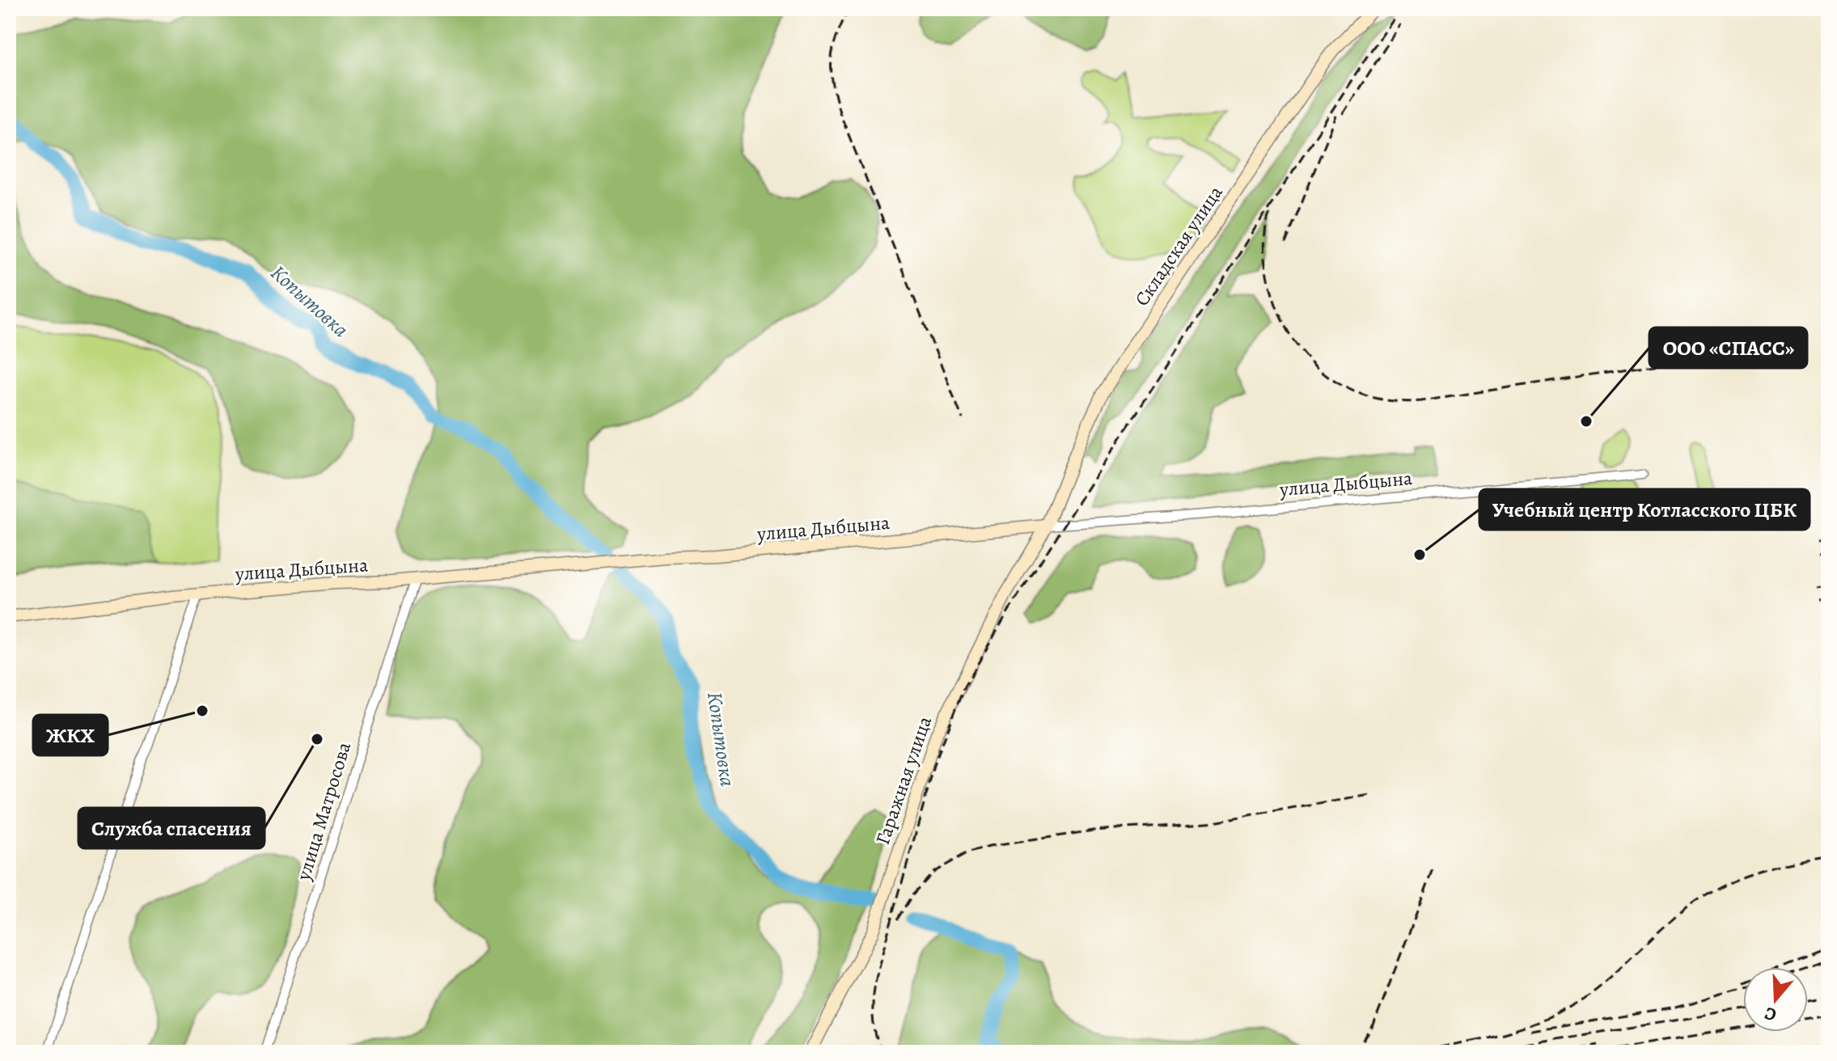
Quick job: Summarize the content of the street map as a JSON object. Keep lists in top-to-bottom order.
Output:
{
  "streets": {
    "street": [
      "Складская улица",
      "улица Дыбцына",
      "Гаражная улица",
      "улица Матросова"
    ]
  },
  "crossings": [
    ["Складская улица", "улица Дыбцына"],
    ["Складская улица", "Гаражная улица"],
    ["улица Дыбцына", "Гаражная улица"],
    ["улица Дыбцына", "улица Матросова"]
  ],
  "water": ["Копытовка"],
  "places": [
    "ООО «СПАСС»",
    "Учебный центр Котласского ЦБК",
    "ЖКХ",
    "Служба спасения"
  ],
  "north": "bottom"
}
